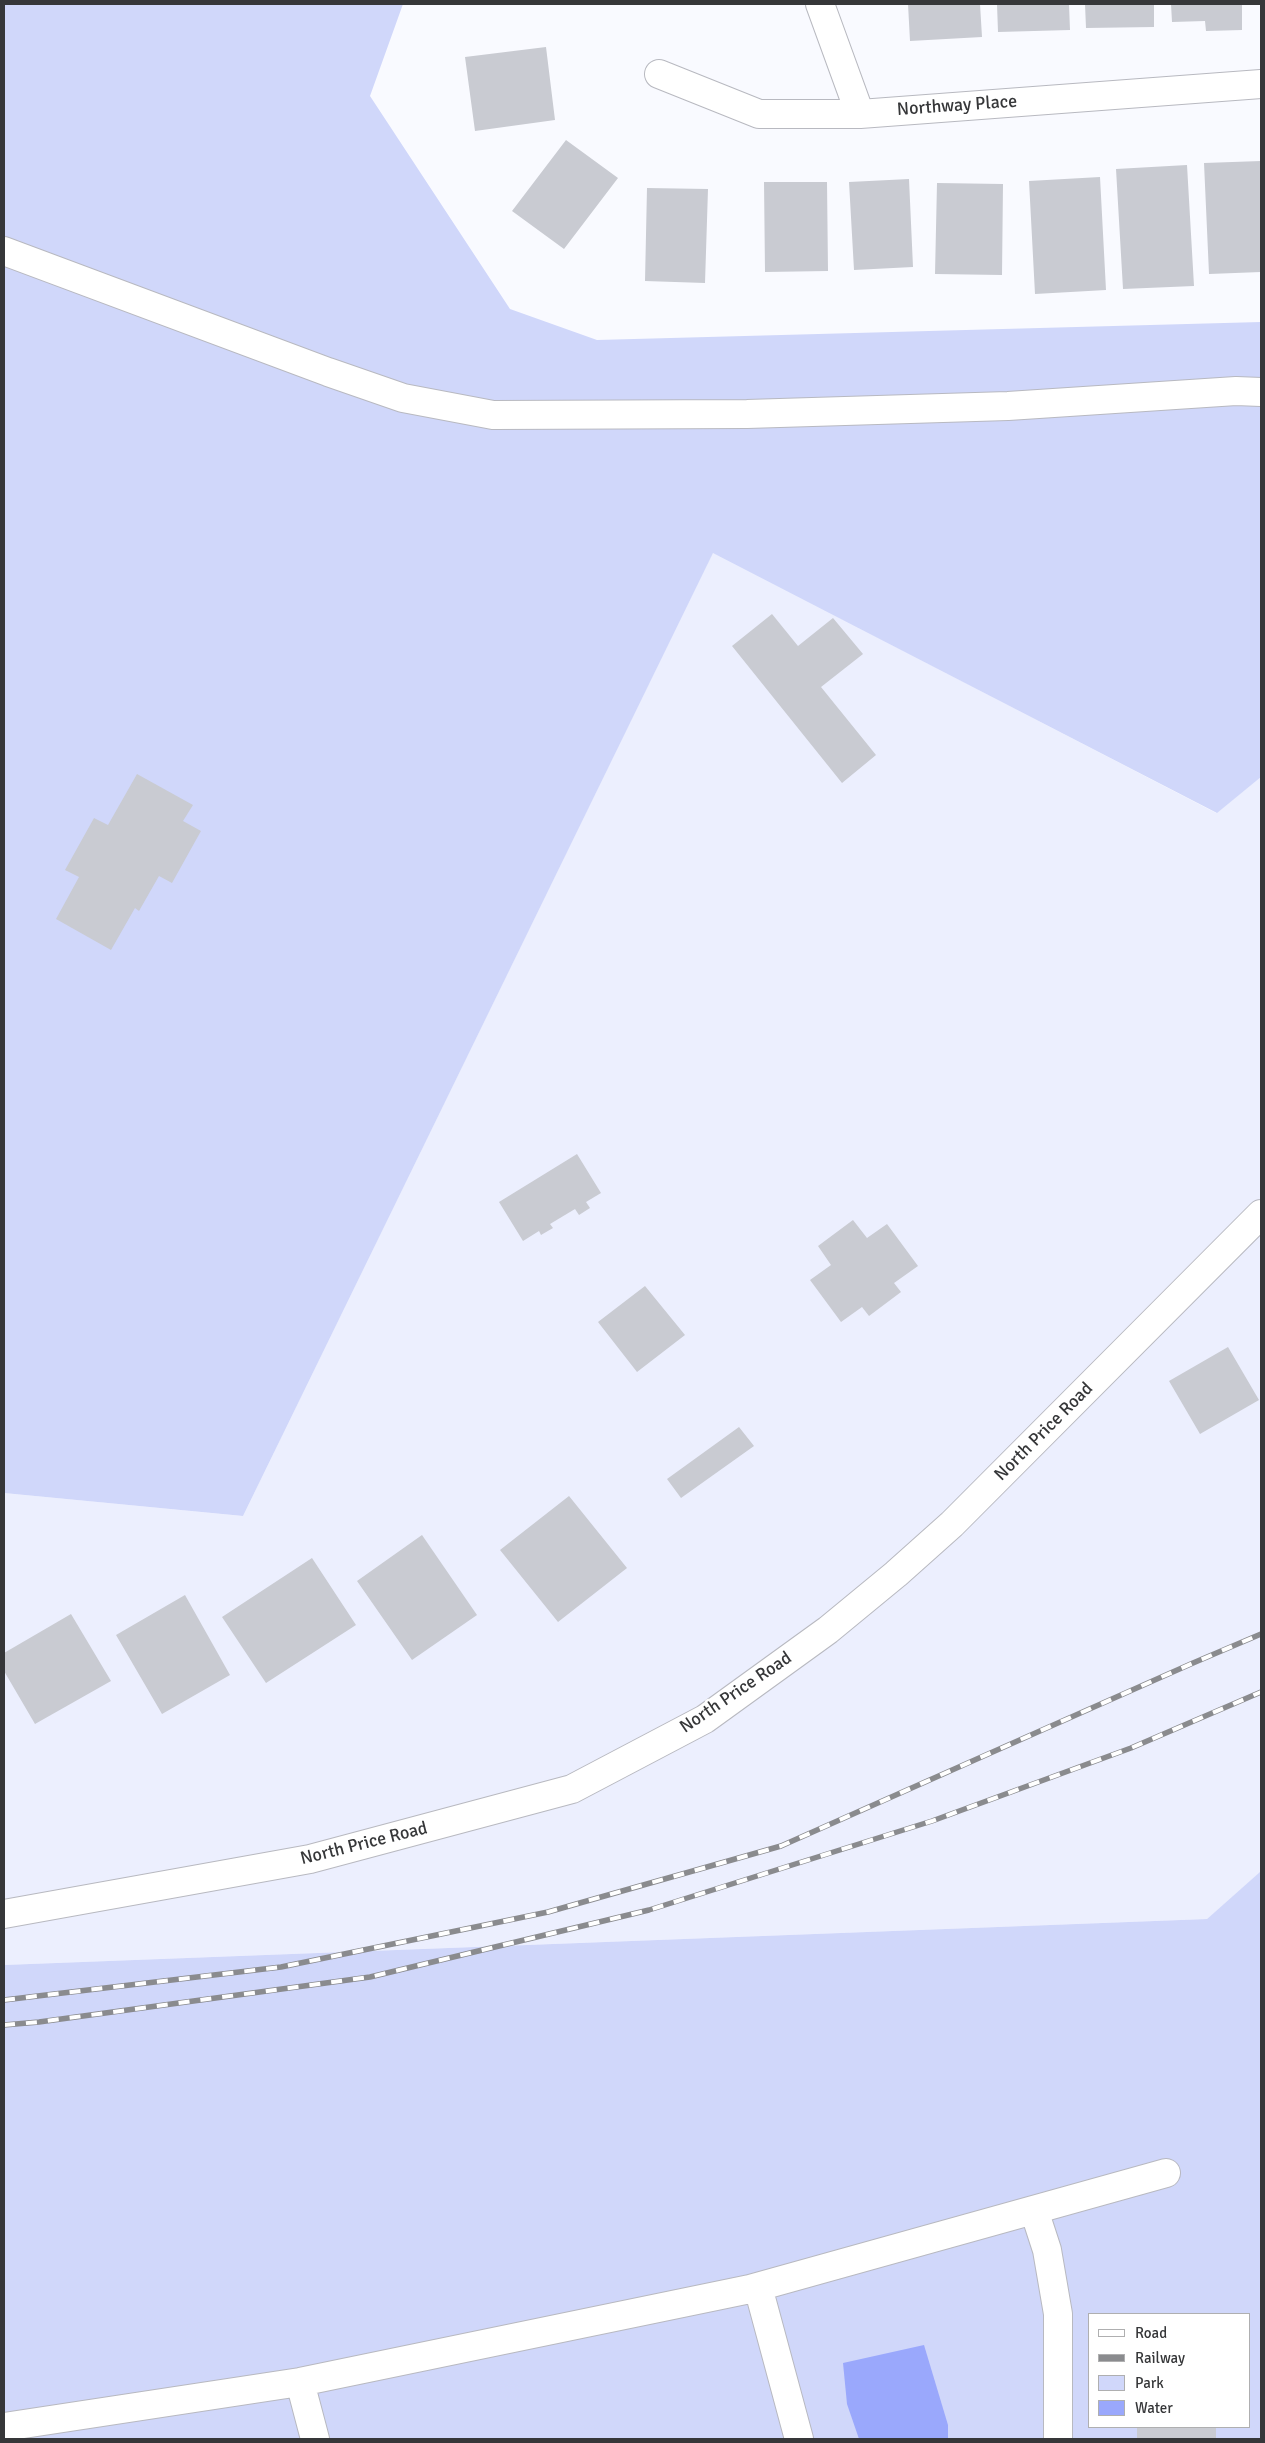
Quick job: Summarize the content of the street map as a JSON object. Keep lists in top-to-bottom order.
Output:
{
  "streets": {
    "street": ["Northway Place", "North Price Road"]
  },
  "legend": [
    "Road",
    "Railway",
    "Park",
    "Water"
  ]
}
